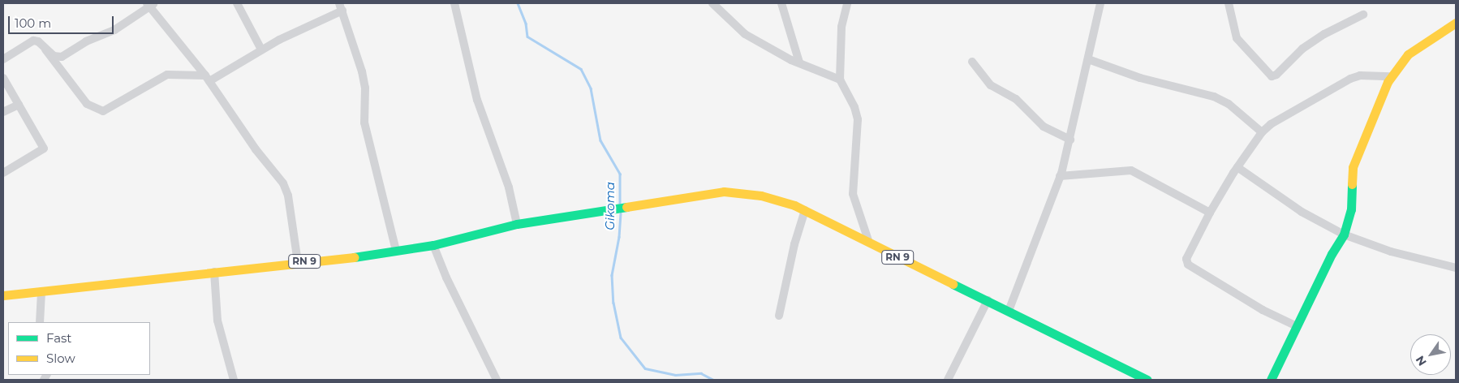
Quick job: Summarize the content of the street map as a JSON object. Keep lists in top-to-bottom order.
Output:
{
  "streets": {
    "main road": ["RN 9"]
  },
  "water": ["Gikoma"],
  "legend": ["Fast", "Slow"],
  "scale_bar": "100 m",
  "north": "bottom left"
}
